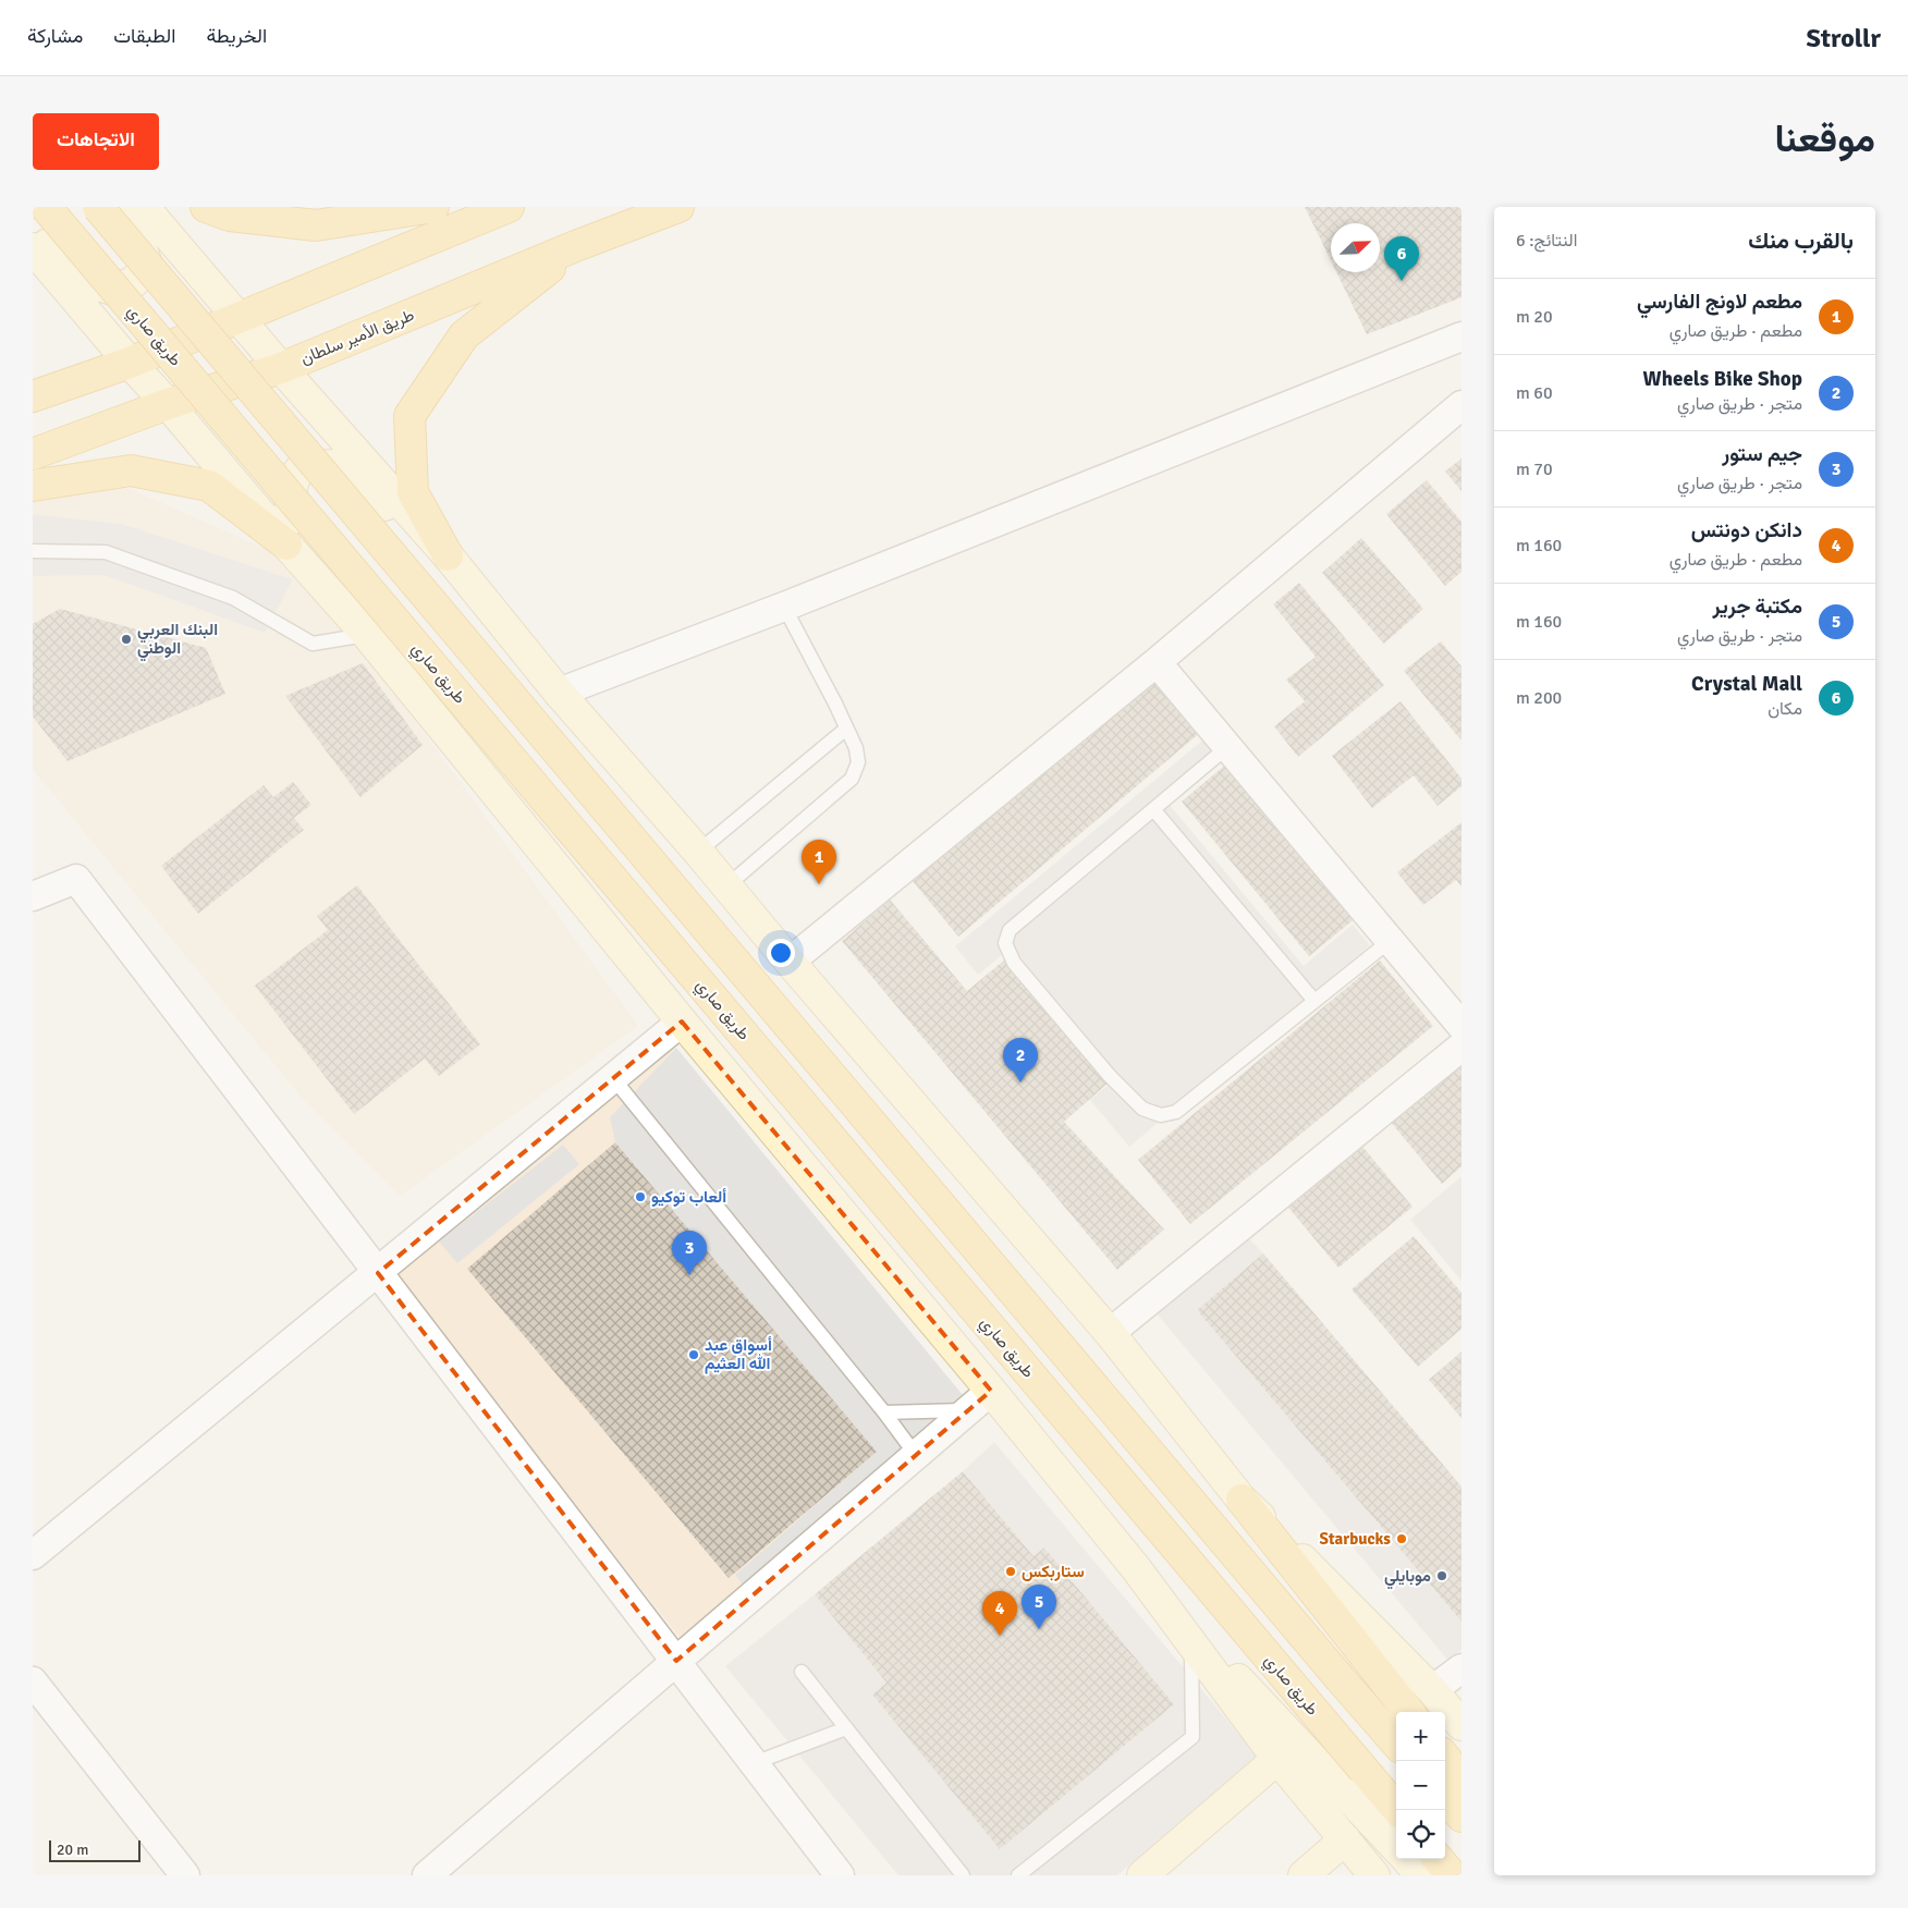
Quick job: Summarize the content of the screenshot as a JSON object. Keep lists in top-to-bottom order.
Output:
{
  "streets": {
    "main road": ["طريق صاري", "طريق الأمير سلطان"]
  },
  "crossings": [
    ["طريق صاري", "طريق الأمير سلطان"]
  ],
  "places": [
    "البنك العربي الوطني",
    "ألعاب توكيو",
    "أسواق عبد الله العثيم",
    "Starbucks",
    "ستاربكس",
    "موبايلي"
  ],
  "scale_bar": "20 m",
  "north": "top right",
  "page": {
    "header": "Strollr",
    "nav": ["الخريطة", "الطبقات", "مشاركة"],
    "title": "موقعنا",
    "buttons": "الاتجاهات",
    "heading": ["بالقرب منك", "النتائج: 6"],
    "pins": [
      "6",
      "1",
      "2",
      "3",
      "5",
      "4"
    ],
    "list": [
      {
        "mark": "1",
        "name": "مطعم لاونج الفارسي",
        "note": "مطعم · طريق صاري",
        "value": "20 m"
      },
      {
        "mark": "2",
        "name": "Wheels Bike Shop",
        "note": "متجر · طريق صاري",
        "value": "60 m"
      },
      {
        "mark": "3",
        "name": "جيم ستور",
        "note": "متجر · طريق صاري",
        "value": "70 m"
      },
      {
        "mark": "4",
        "name": "دانكن دونتس",
        "note": "مطعم · طريق صاري",
        "value": "160 m"
      },
      {
        "mark": "5",
        "name": "مكتبة جرير",
        "note": "متجر · طريق صاري",
        "value": "160 m"
      },
      {
        "mark": "6",
        "name": "Crystal Mall",
        "note": "مكان",
        "value": "200 m"
      }
    ],
    "map_buttons": ["+", "−"],
    "scale": "20 m"
  }
}
